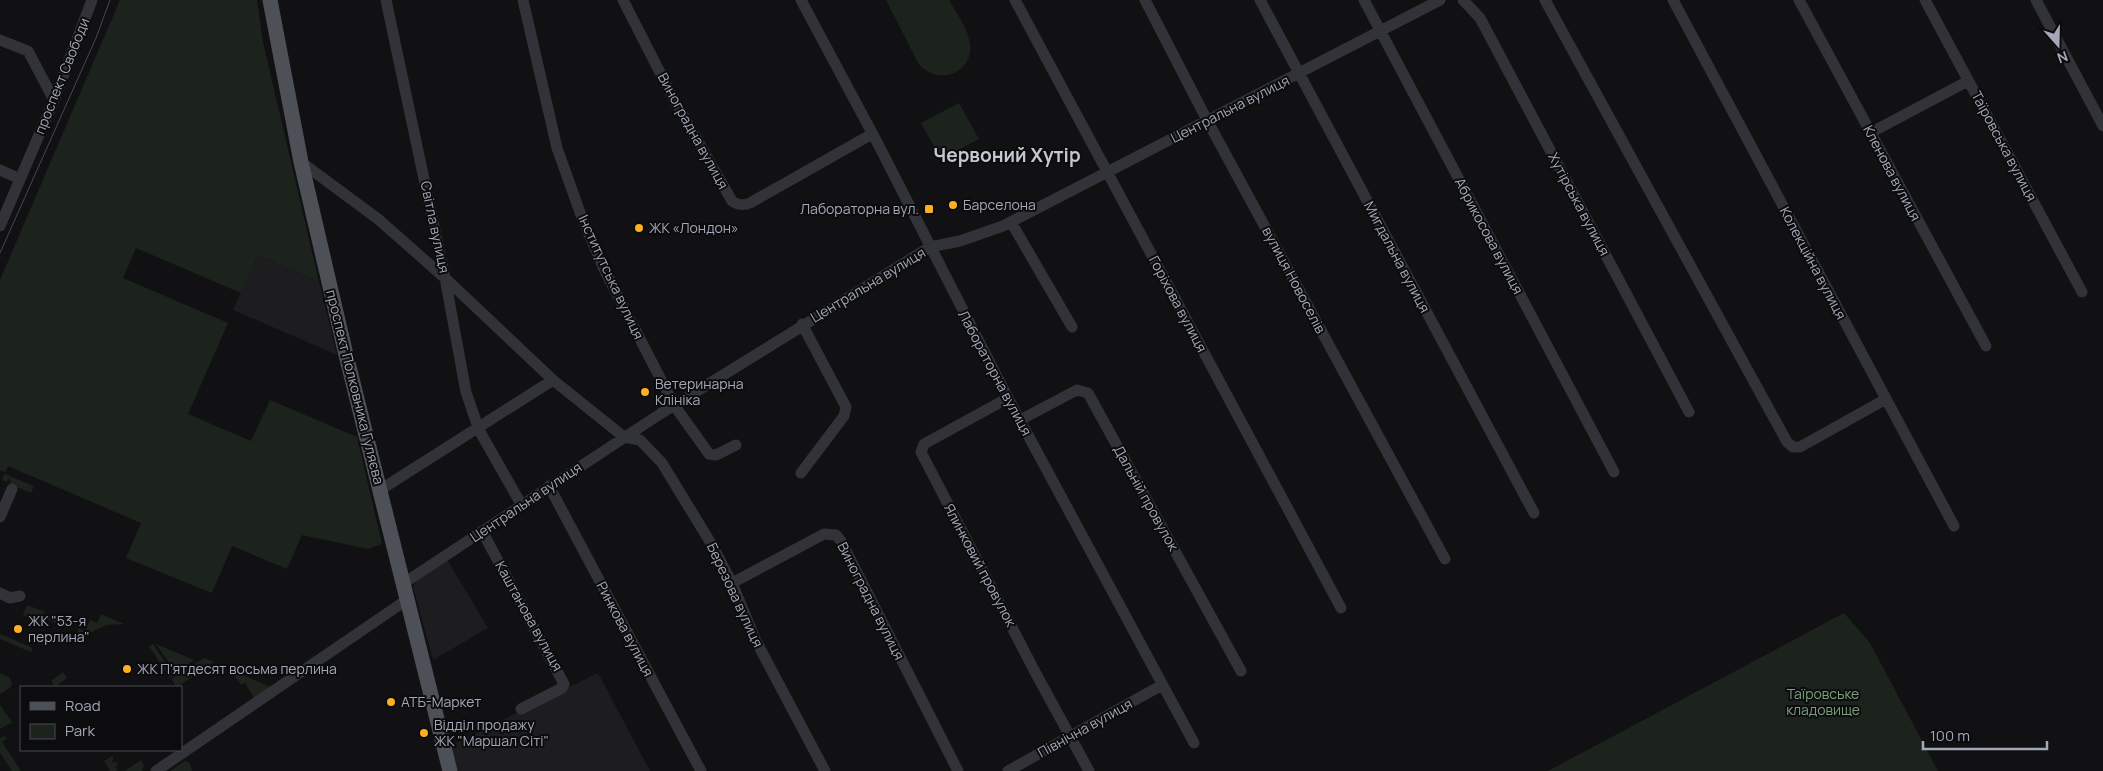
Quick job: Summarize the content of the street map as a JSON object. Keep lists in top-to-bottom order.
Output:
{
  "streets": {
    "main road": ["проспект Полковника Гуляєва"],
    "street": [
      "проспект Свободи",
      "Центральна вулиця",
      "Виноградна вулиця",
      "Таїровська вулиця",
      "Кленова вулиця",
      "Хутірська вулиця",
      "Світла вулиця",
      "Абрикосова вулиця",
      "Мигдальна вулиця",
      "Колекційна вулиця",
      "Інститутська вулиця",
      "вулиця Новоселів",
      "Горіхова вулиця",
      "Лабораторна вулиця",
      "Дальній провулок",
      "Ялинковий провулок",
      "Березова вулиця",
      "Каштанова вулиця",
      "Ринкова вулиця",
      "Північна вулиця"
    ]
  },
  "crossings": [
    ["Центральна вулиця", "Світла вулиця"],
    ["Центральна вулиця", "Абрикосова вулиця"],
    ["Центральна вулиця", "Мигдальна вулиця"],
    ["Центральна вулиця", "Інститутська вулиця"],
    ["Центральна вулиця", "вулиця Новоселів"],
    ["Центральна вулиця", "Горіхова вулиця"],
    ["Центральна вулиця", "Лабораторна вулиця"],
    ["Центральна вулиця", "проспект Полковника Гуляєва"],
    ["Центральна вулиця", "Березова вулиця"],
    ["Центральна вулиця", "Каштанова вулиця"],
    ["Центральна вулиця", "Ринкова вулиця"],
    ["Виноградна вулиця", "Лабораторна вулиця"],
    ["Виноградна вулиця", "Березова вулиця"],
    ["Світла вулиця", "Березова вулиця"],
    ["Лабораторна вулиця", "Дальній провулок"],
    ["Лабораторна вулиця", "Ялинковий провулок"],
    ["Лабораторна вулиця", "Північна вулиця"],
    ["Ялинковий провулок", "Північна вулиця"]
  ],
  "districts": ["Червоний Хутір"],
  "parks": ["Таїровське кладовище"],
  "places": {
    "other": [
      "Барселона",
      "ЖК «Лондон»",
      "Ветеринарна Клініка",
      "ЖК \"53-я перлина\"",
      "ЖК П'ятдесят восьма перлина",
      "АТБ-Маркет",
      "Відділ продажу ЖК \"Маршал Сіті\""
    ],
    "transit": ["Лабораторна вул."]
  },
  "legend": ["Road", "Park"],
  "scale_bar": "100 m",
  "north": "bottom"
}
